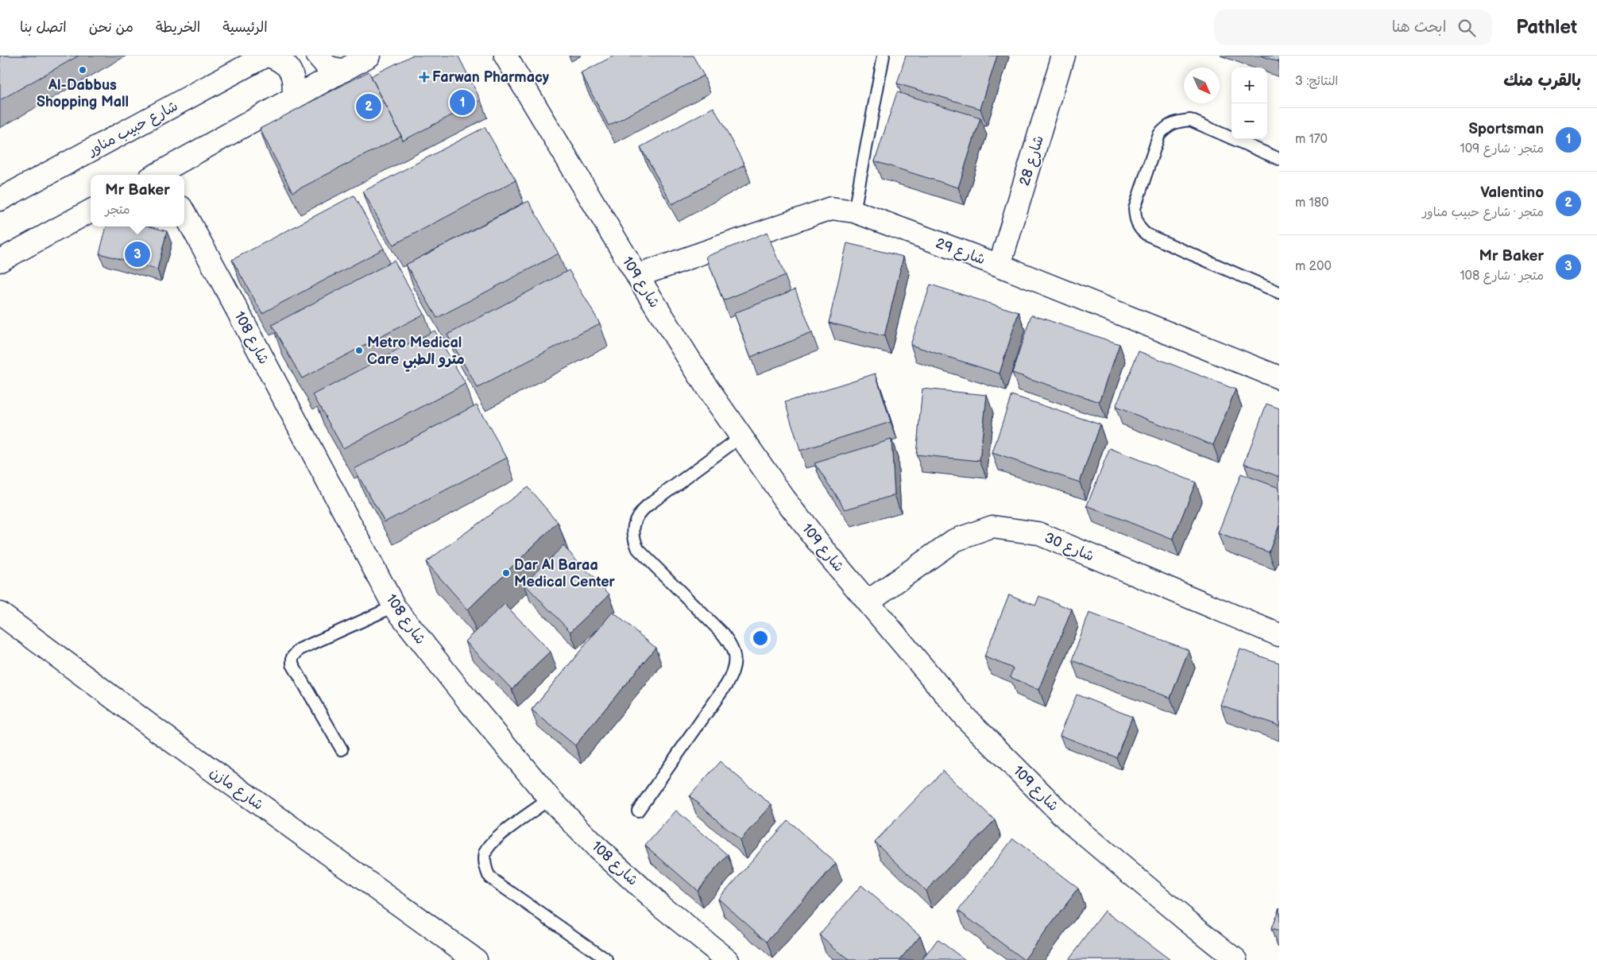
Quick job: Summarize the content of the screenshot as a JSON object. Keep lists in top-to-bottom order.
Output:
{
  "streets": {
    "street": [
      "شارع حبيب مناور",
      "شارع 28",
      "شارع 29",
      "شارع 109",
      "شارع 108",
      "شارع 30",
      "شارع مازن"
    ]
  },
  "crossings": [
    ["شارع 28", "شارع 29"],
    ["شارع 29", "شارع 109"],
    ["شارع 109", "شارع 30"]
  ],
  "places": {
    "other": ["Al-Dabbus Shopping Mall", "Metro Medical Care مترو الطبي", "Dar Al Baraa Medical Center"],
    "health": ["Farwan Pharmacy"]
  },
  "north": "bottom right",
  "page": {
    "header": "Pathlet",
    "search": "ابحث هنا",
    "nav": [
      "الرئيسية",
      "الخريطة",
      "من نحن",
      "اتصل بنا"
    ],
    "heading": ["بالقرب منك", "النتائج: 3"],
    "map_buttons": ["+", "−"],
    "pins": ["1", "2", "3"],
    "list": [
      {
        "mark": "1",
        "name": "Sportsman",
        "note": "متجر · شارع 109",
        "value": "170 m"
      },
      {
        "mark": "2",
        "name": "Valentino",
        "note": "متجر · شارع حبيب مناور",
        "value": "180 m"
      },
      {
        "mark": "3",
        "name": "Mr Baker",
        "note": "متجر · شارع 108",
        "value": "200 m"
      }
    ],
    "popup": ["Mr Baker", "متجر"]
  }
}
